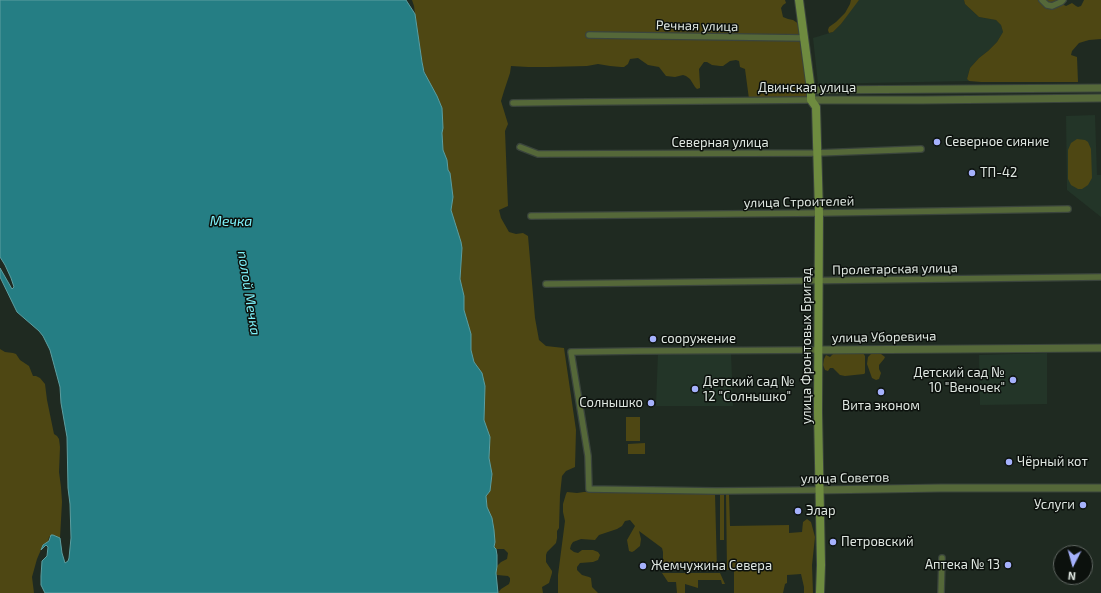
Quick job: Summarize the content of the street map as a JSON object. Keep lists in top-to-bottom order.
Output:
{
  "streets": {
    "main road": ["улица Фронтовых Бригад"],
    "street": [
      "Речная улица",
      "Двинская улица",
      "Северная улица",
      "улица Строителей",
      "Пролетарская улица",
      "улица Уборевича",
      "улица Советов"
    ]
  },
  "crossings": [
    ["Речная улица", "улица Фронтовых Бригад"],
    ["Двинская улица", "улица Фронтовых Бригад"],
    ["Северная улица", "улица Фронтовых Бригад"],
    ["улица Строителей", "улица Фронтовых Бригад"],
    ["Пролетарская улица", "улица Фронтовых Бригад"],
    ["улица Уборевича", "улица Фронтовых Бригад"],
    ["улица Уборевича", "улица Советов"],
    ["улица Фронтовых Бригад", "улица Советов"]
  ],
  "water": ["Мечка", "полой Мечка"],
  "places": [
    "Северное сияние",
    "ТП-42",
    "сооружение",
    "Детский сад № 10 \"Веночек\"",
    "Детский сад № 12 \"Солнышко\"",
    "Вита эконом",
    "Солнышко",
    "Чёрный кот",
    "Услуги",
    "Элар",
    "Петровский",
    "Аптека № 13",
    "Жемчужина Севера"
  ],
  "north": "bottom"
}
